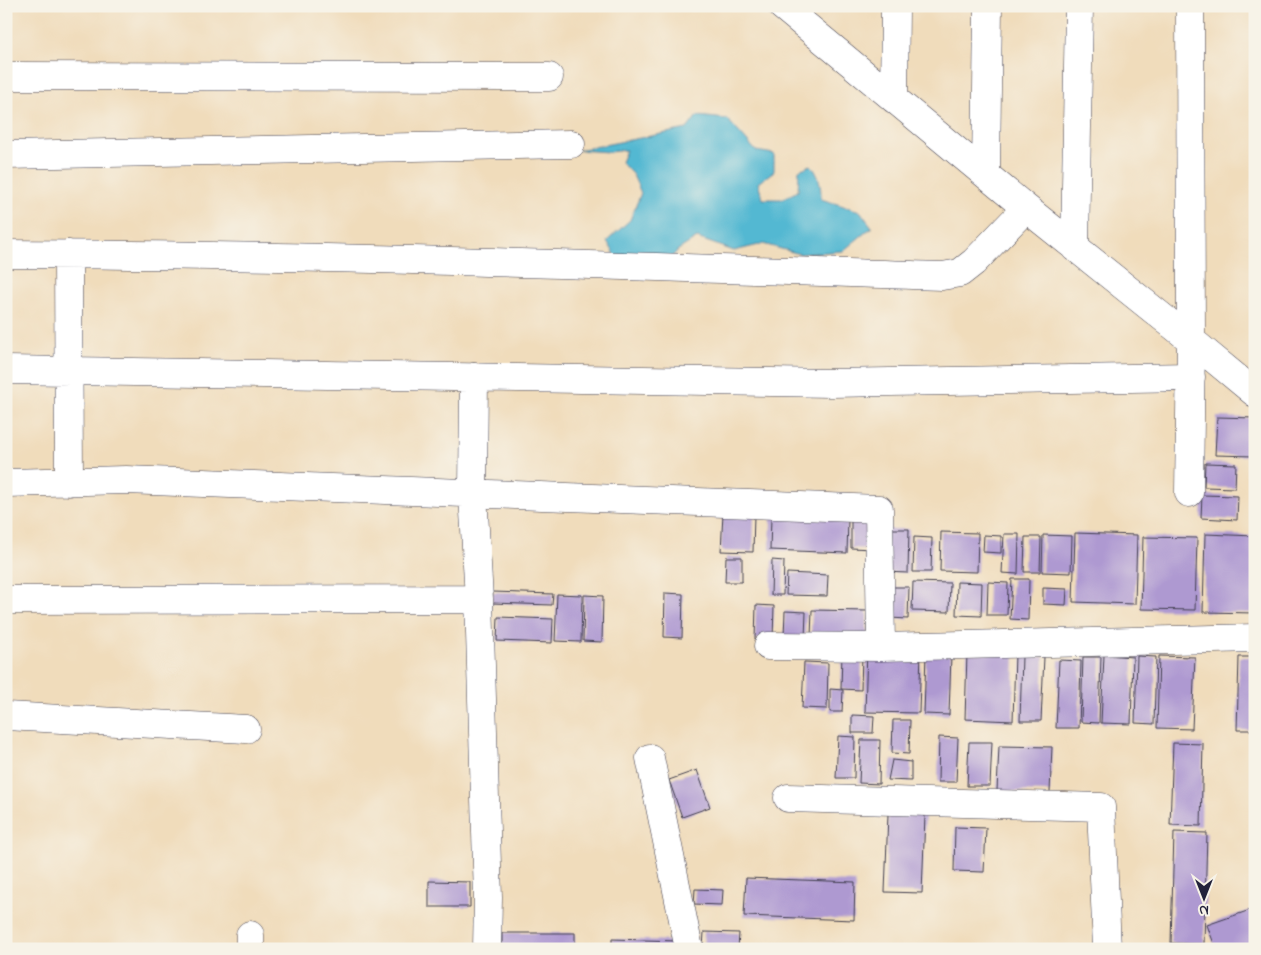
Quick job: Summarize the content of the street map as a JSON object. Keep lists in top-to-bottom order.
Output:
{
  "north": "bottom"
}
